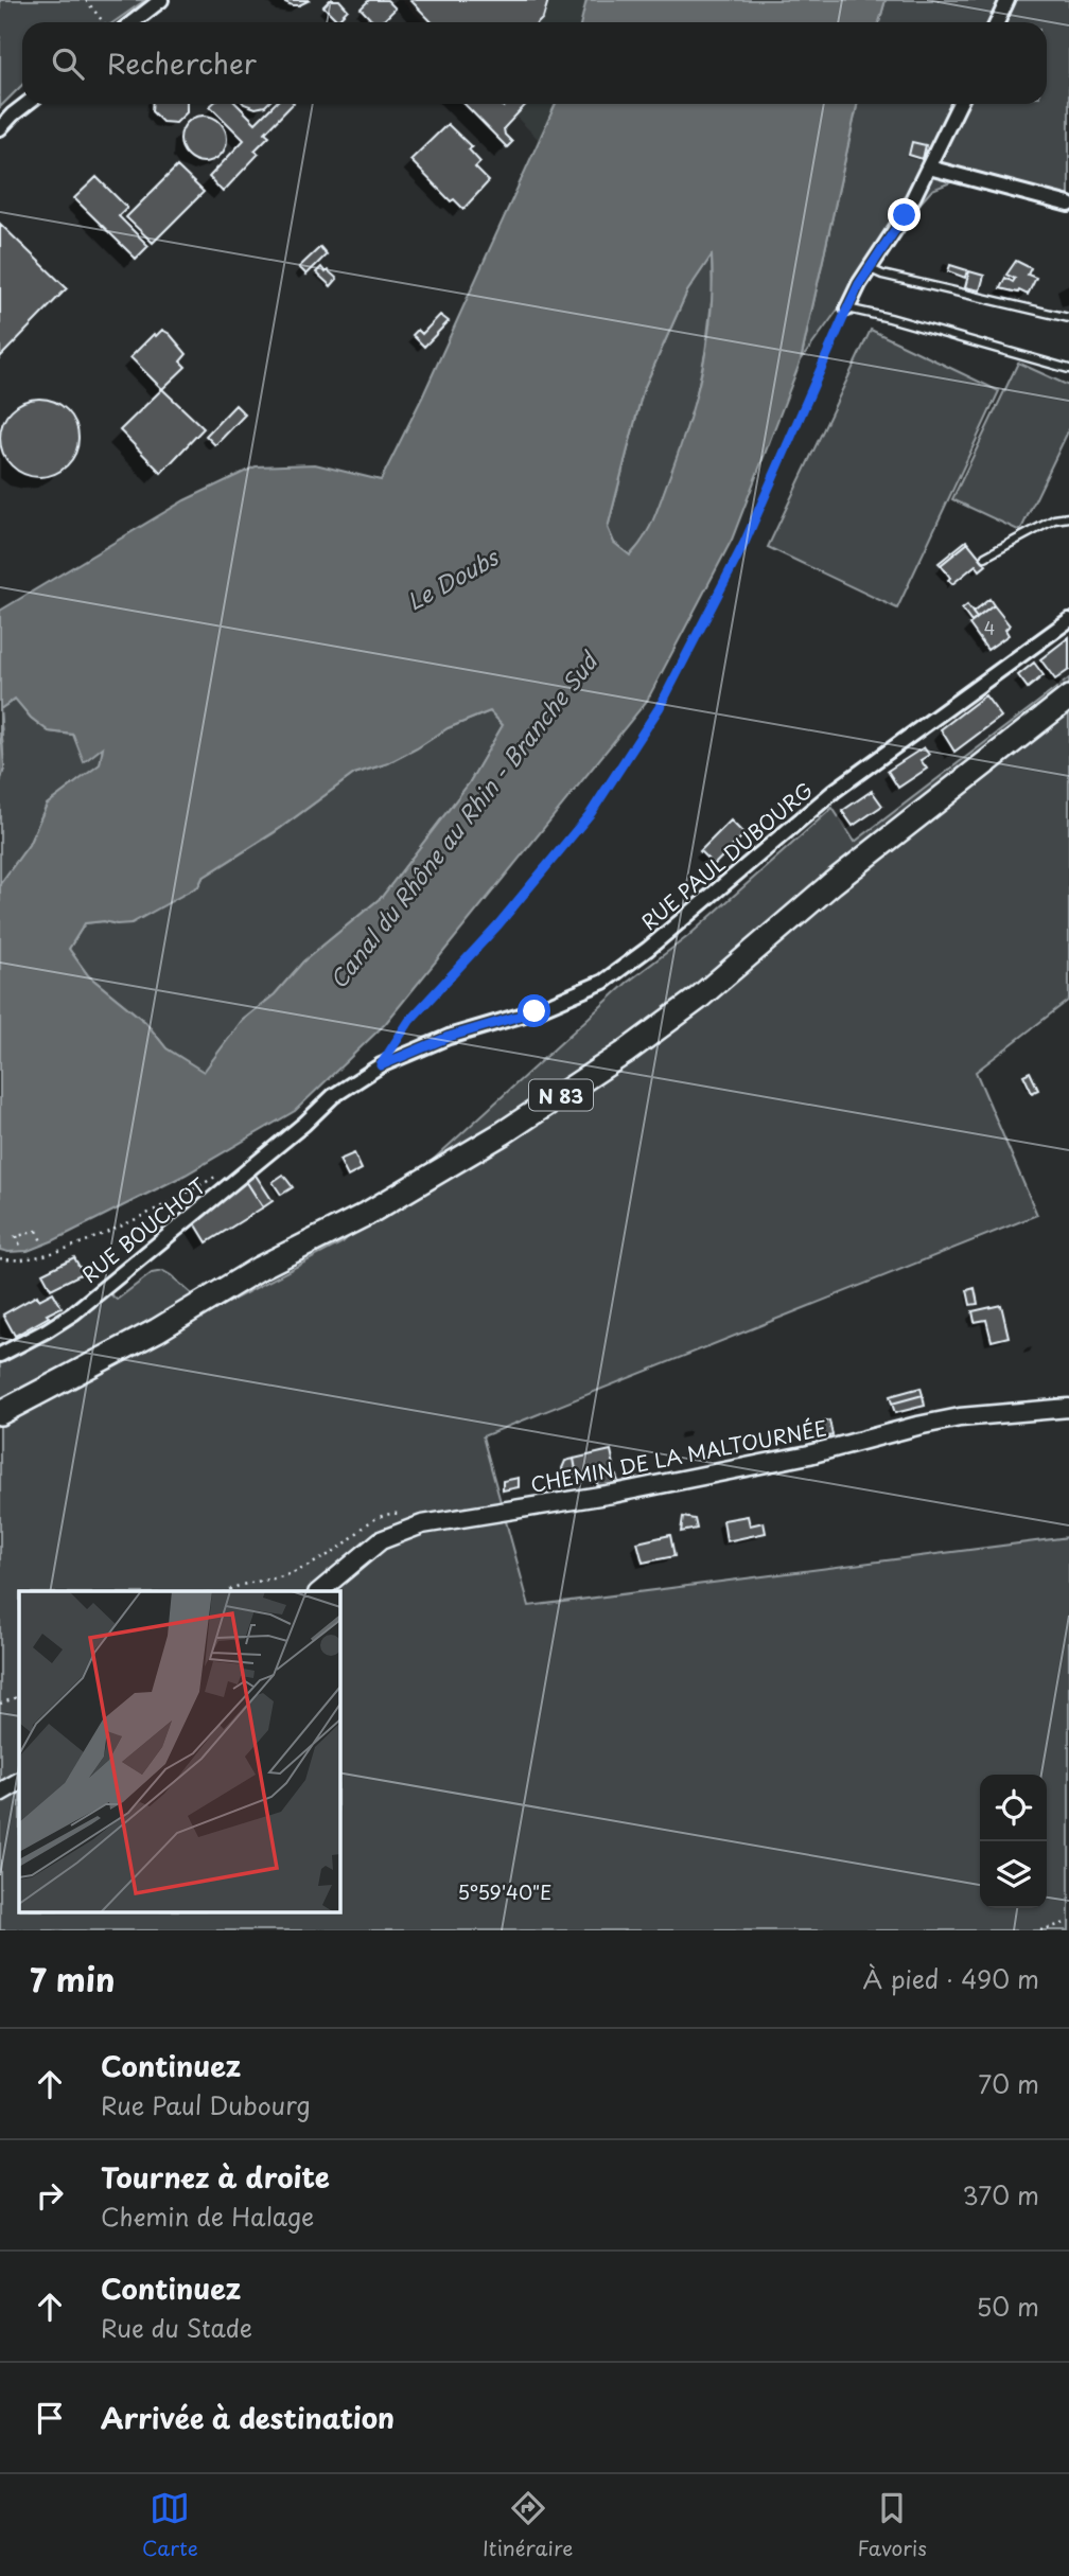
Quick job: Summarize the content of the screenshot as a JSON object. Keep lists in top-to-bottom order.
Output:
{
  "streets": {
    "main road": ["N 83"],
    "street": ["RUE PAUL DUBOURG", "RUE BOUCHOT", "CHEMIN DE LA MALTOURNÉE"]
  },
  "crossings": [
    ["RUE PAUL DUBOURG", "RUE BOUCHOT"]
  ],
  "water": ["Le Doubs", "Canal du Rhône au Rhin - Branche Sud"],
  "house_numbers": ["4"],
  "page": {
    "search": "Rechercher",
    "heading": ["7 min", "À pied · 490 m"],
    "list": [
      ["Continuez", "Rue Paul Dubourg", "70 m"],
      ["Tournez à droite", "Chemin de Halage", "370 m"],
      ["Continuez", "Rue du Stade", "50 m"],
      "Arrivée à destination"
    ],
    "nav": ["Carte", "Itinéraire", "Favoris"]
  },
  "coordinates": ["5°59'40\"E"]
}
